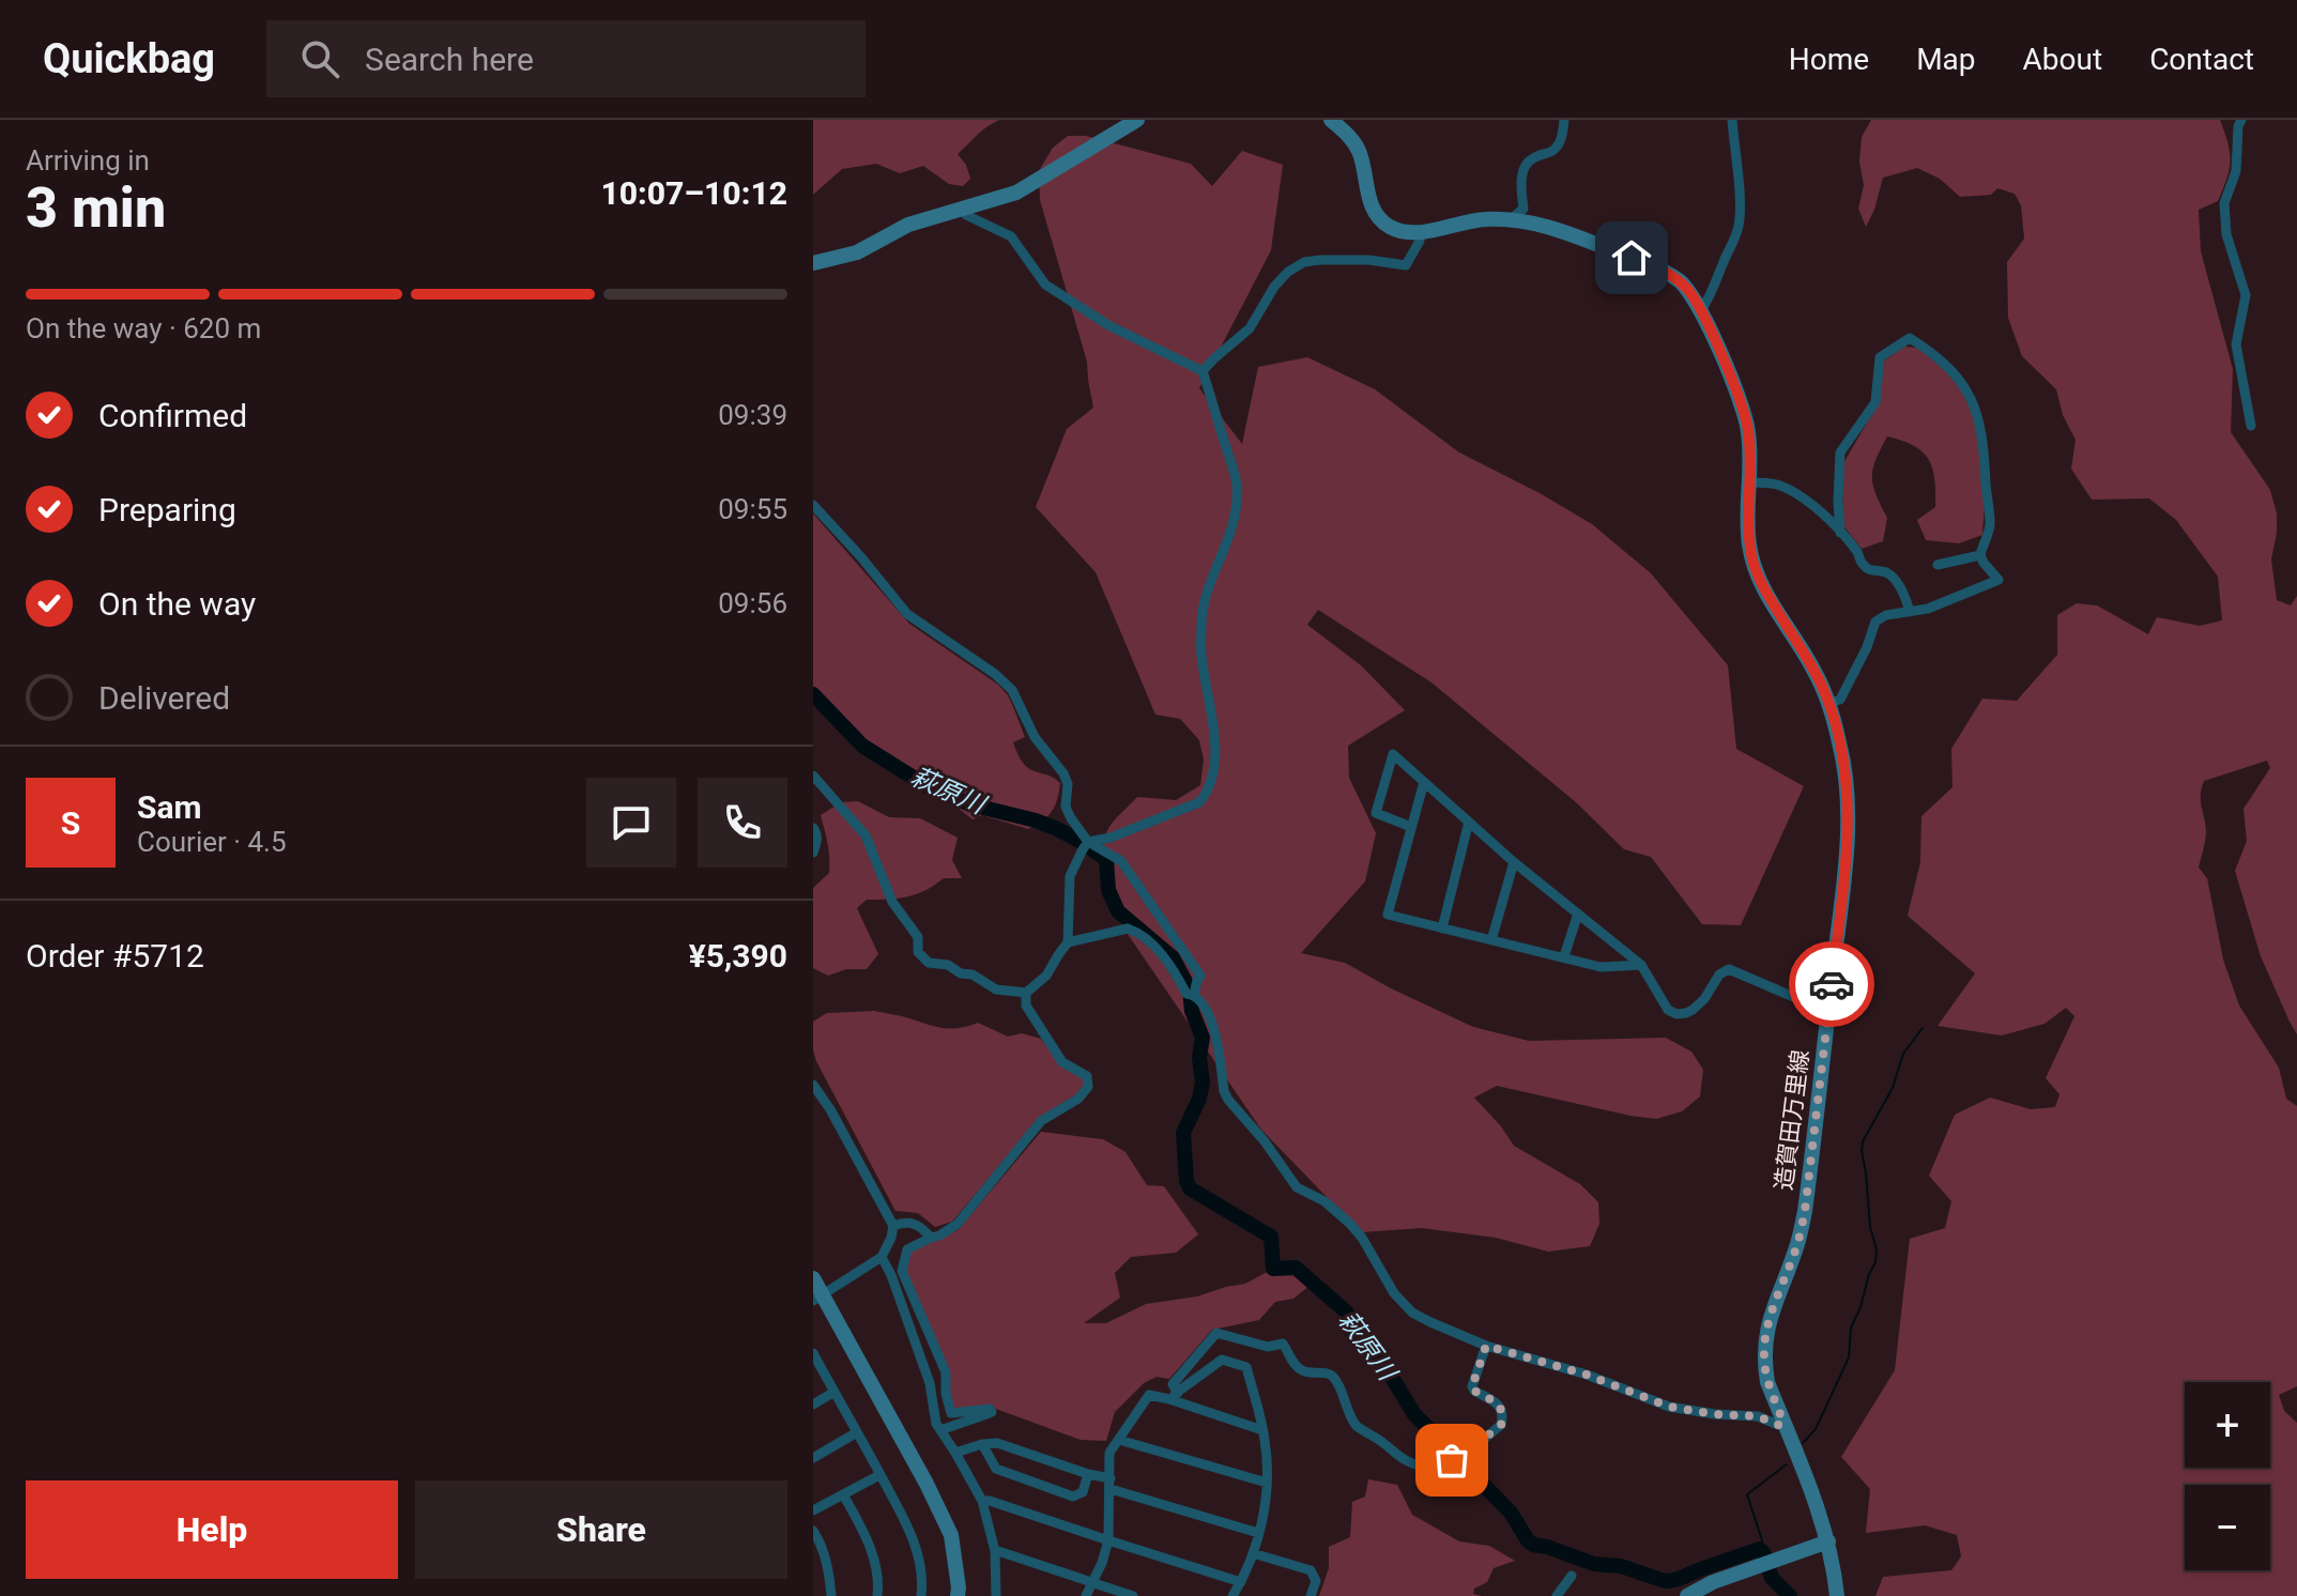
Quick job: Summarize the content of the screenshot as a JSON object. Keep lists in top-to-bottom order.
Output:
{
  "streets": {
    "main road": ["造賀田万里線"]
  },
  "water": ["萩原川"],
  "page": {
    "header": "Quickbag",
    "search": "Search here",
    "nav": [
      "Home",
      "Map",
      "About",
      "Contact"
    ],
    "heading": ["3 min", "Arriving in", "10:07–10:12"],
    "panel": [
      "Sam",
      "Courier · 4.5",
      "Order #5712",
      "¥5,390"
    ],
    "bar": "On the way · 620 m",
    "list": [
      ["Confirmed", "09:39"],
      ["Preparing", "09:55"],
      ["On the way", "09:56"],
      "Delivered"
    ],
    "round": "S",
    "map_buttons": ["+", "−"],
    "buttons": ["Help", "Share"]
  }
}
